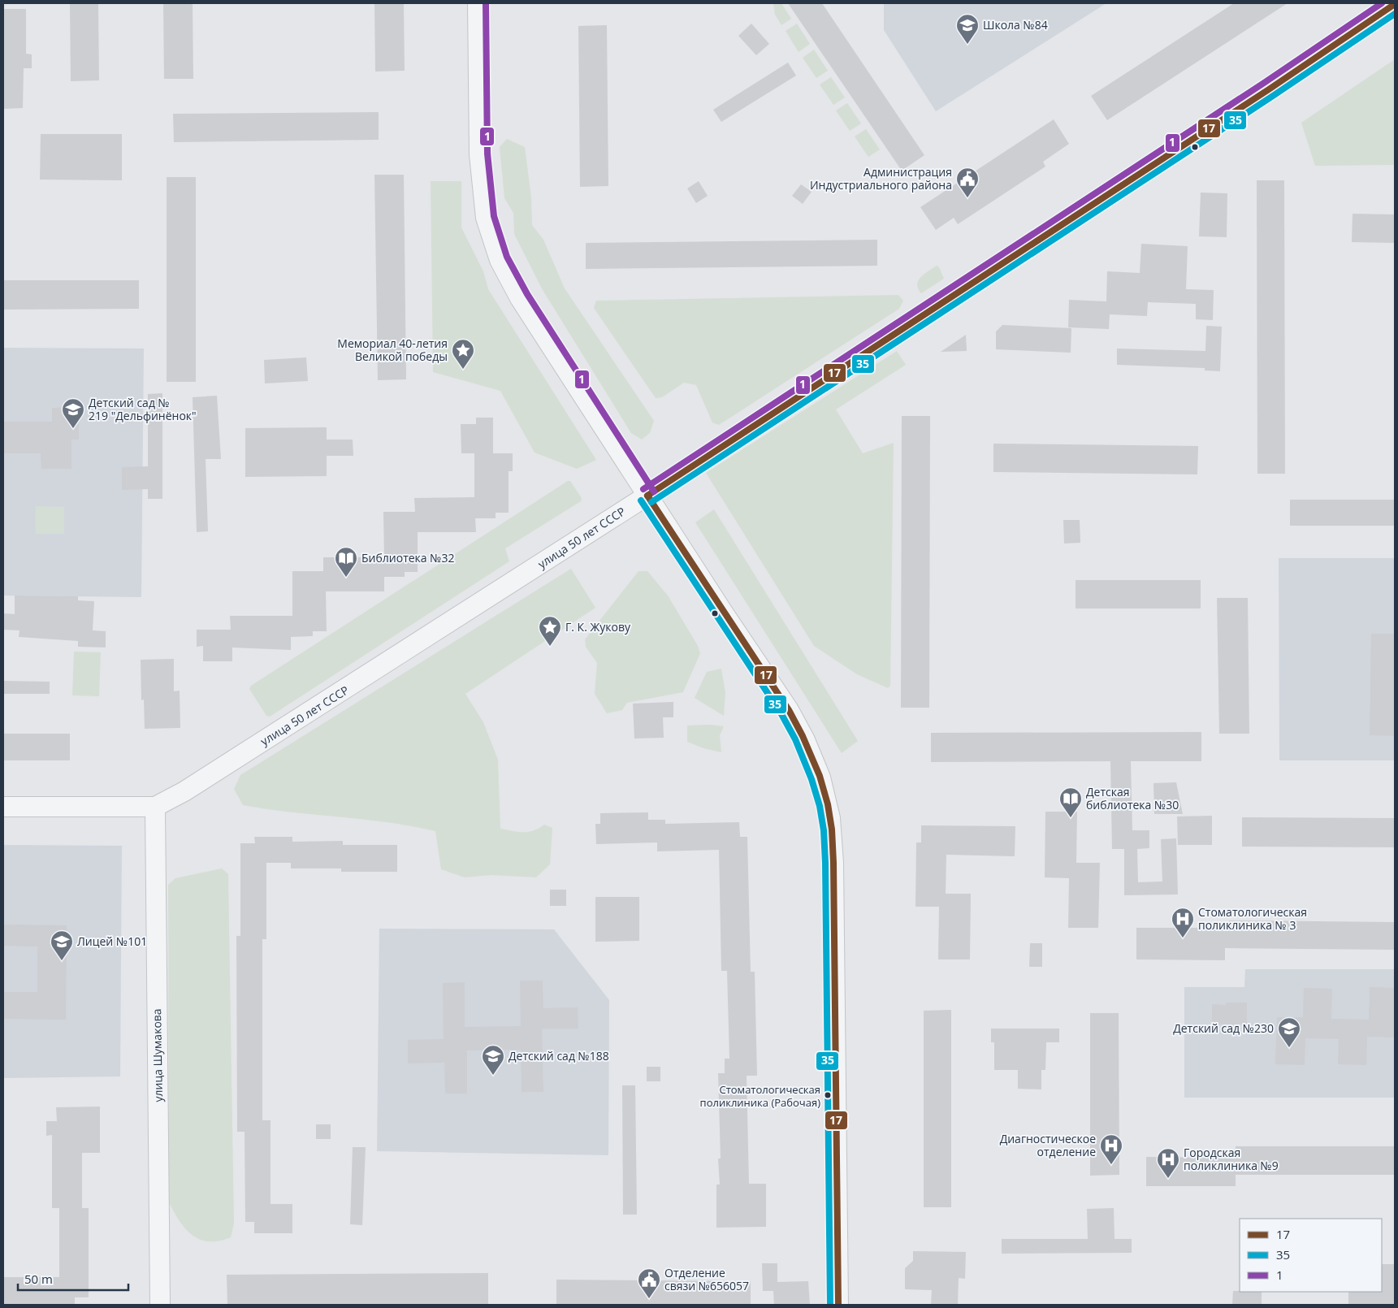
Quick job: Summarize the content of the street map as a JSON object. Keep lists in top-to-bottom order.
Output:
{
  "streets": {
    "street": ["улица 50 лет СССР", "улица Шумакова"]
  },
  "crossings": [
    ["улица 50 лет СССР", "улица Шумакова"]
  ],
  "places": {
    "school or university": [
      "Школа №84",
      "Детский сад № 219 \"Дельфинёнок\"",
      "Лицей №101",
      "Детский сад №230",
      "Детский сад №188"
    ],
    "public building": ["Администрация Индустриального района", "Отделение связи №656057"],
    "place": ["Мемориал 40-летия Великой победы", "Г. К. Жукову"],
    "library": ["Библиотека №32", "Детская библиотека №30"],
    "hospital": ["Стоматологическая поликлиника № 3", "Диагностическое отделение", "Городская поликлиника №9"],
    "other": ["Стоматологическая поликлиника (Рабочая)"]
  },
  "lines": ["transit line 1", "transit line 17", "transit line 35"],
  "legend": ["17", "35", "1"],
  "scale_bar": "50 m"
}
